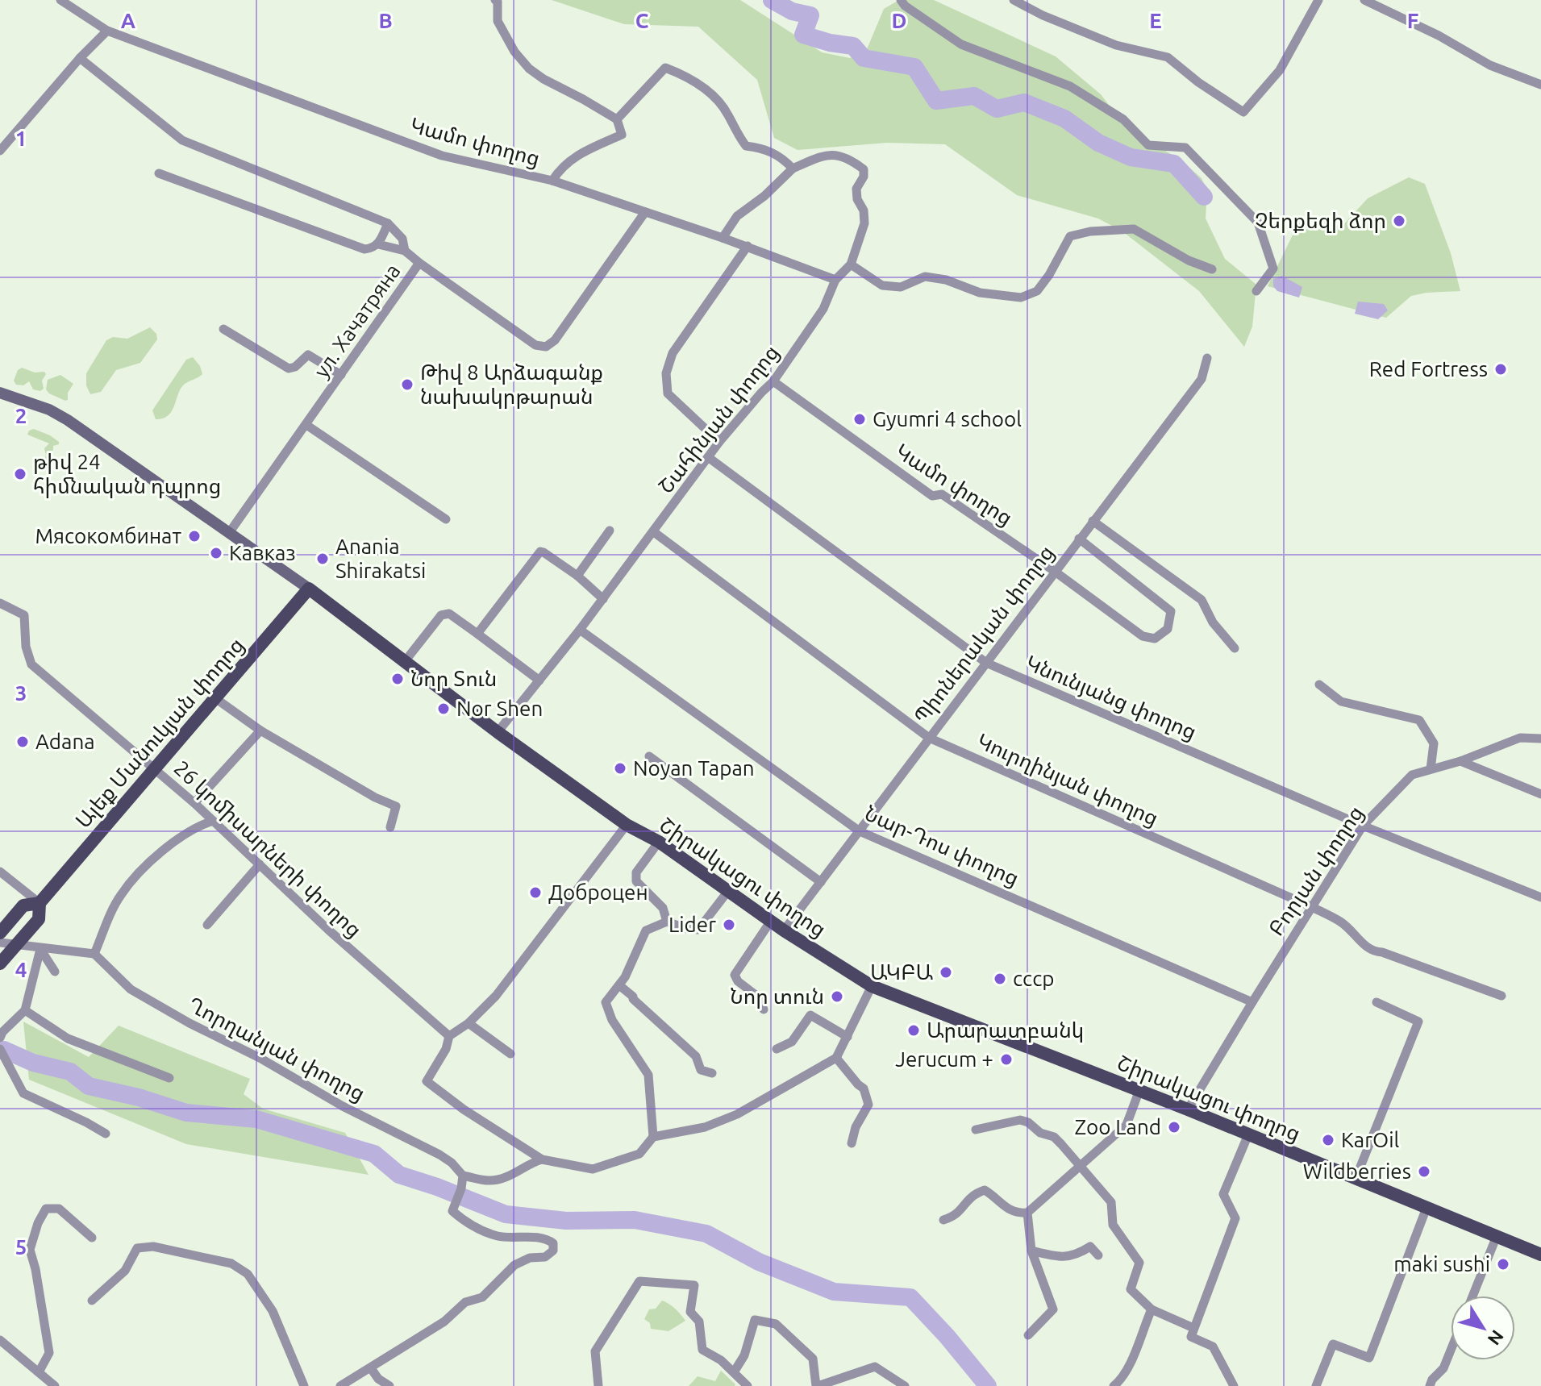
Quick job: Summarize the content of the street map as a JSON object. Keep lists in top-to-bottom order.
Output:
{
  "streets": {
    "main road": ["Ալեք Մանուկյան փողոց", "Շիրակացու փողոց"],
    "street": [
      "Կամո փողոց",
      "ул. Хачатряна",
      "Շահինյան փողոց",
      "Պիոներական փողոց",
      "Կնունյանց փողոց",
      "Կուրղինյան փողոց",
      "Նար-Դոս փողոց",
      "26 կոմիսարների փողոց",
      "Բորյան փողոց",
      "Ղորղանյան փողոց"
    ]
  },
  "crossings": [
    ["Կամո փողոց", "ул. Хачатряна"],
    ["Կամո փողոց", "Շահինյան փողոց"],
    ["Կամո փողոց", "Պիոներական փողոց"],
    ["ул. Хачатряна", "Շիրակացու փողոց"],
    ["Շահինյան փողոց", "Կնունյանց փողոց"],
    ["Շահինյան փողոց", "Կուրղինյան փողոց"],
    ["Շահինյան փողոց", "Նար-Դոս փողոց"],
    ["Շահինյան փողոց", "Շիրակացու փողոց"],
    ["Պիոներական փողոց", "Կնունյանց փողոց"],
    ["Պիոներական փողոց", "Կուրղինյան փողոց"],
    ["Պիոներական փողոց", "Նար-Դոս փողոց"],
    ["Պիոներական փողոց", "Շիրակացու փողոց"],
    ["Կնունյանց փողոց", "Բորյան փողոց"],
    ["Ալեք Մանուկյան փողոց", "26 կոմիսարների փողոց"],
    ["Ալեք Մանուկյան փողոց", "Շիրակացու փողոց"],
    ["Կուրղինյան փողոց", "Բորյան փողոց"],
    ["Նար-Դոս փողոց", "Բորյան փողոց"],
    ["Բորյան փողոց", "Շիրակացու փողոց"]
  ],
  "places": [
    "Չերքեզի ձոր",
    "Red Fortress",
    "Թիվ 8 Արձագանք նախակրթարան",
    "Gyumri 4 school",
    "թիվ 24 հիմնական դպրոց",
    "Мясокомбинат",
    "Кавказ",
    "Anania Shirakatsi",
    "Նոր Տուն",
    "Nor Shen",
    "Adana",
    "Noyan Tapan",
    "Доброцен",
    "Lider",
    "ԱԿԲԱ",
    "ссср",
    "Նոր տուն",
    "Արարատբանկ",
    "Jerucum +",
    "Zoo Land",
    "KarOil",
    "Wildberries",
    "maki sushi"
  ],
  "north": "bottom right",
  "grid": {
    "columns": [
      "A",
      "B",
      "C",
      "D",
      "E",
      "F"
    ],
    "rows": [
      "1",
      "2",
      "3",
      "4",
      "5"
    ]
  }
}
